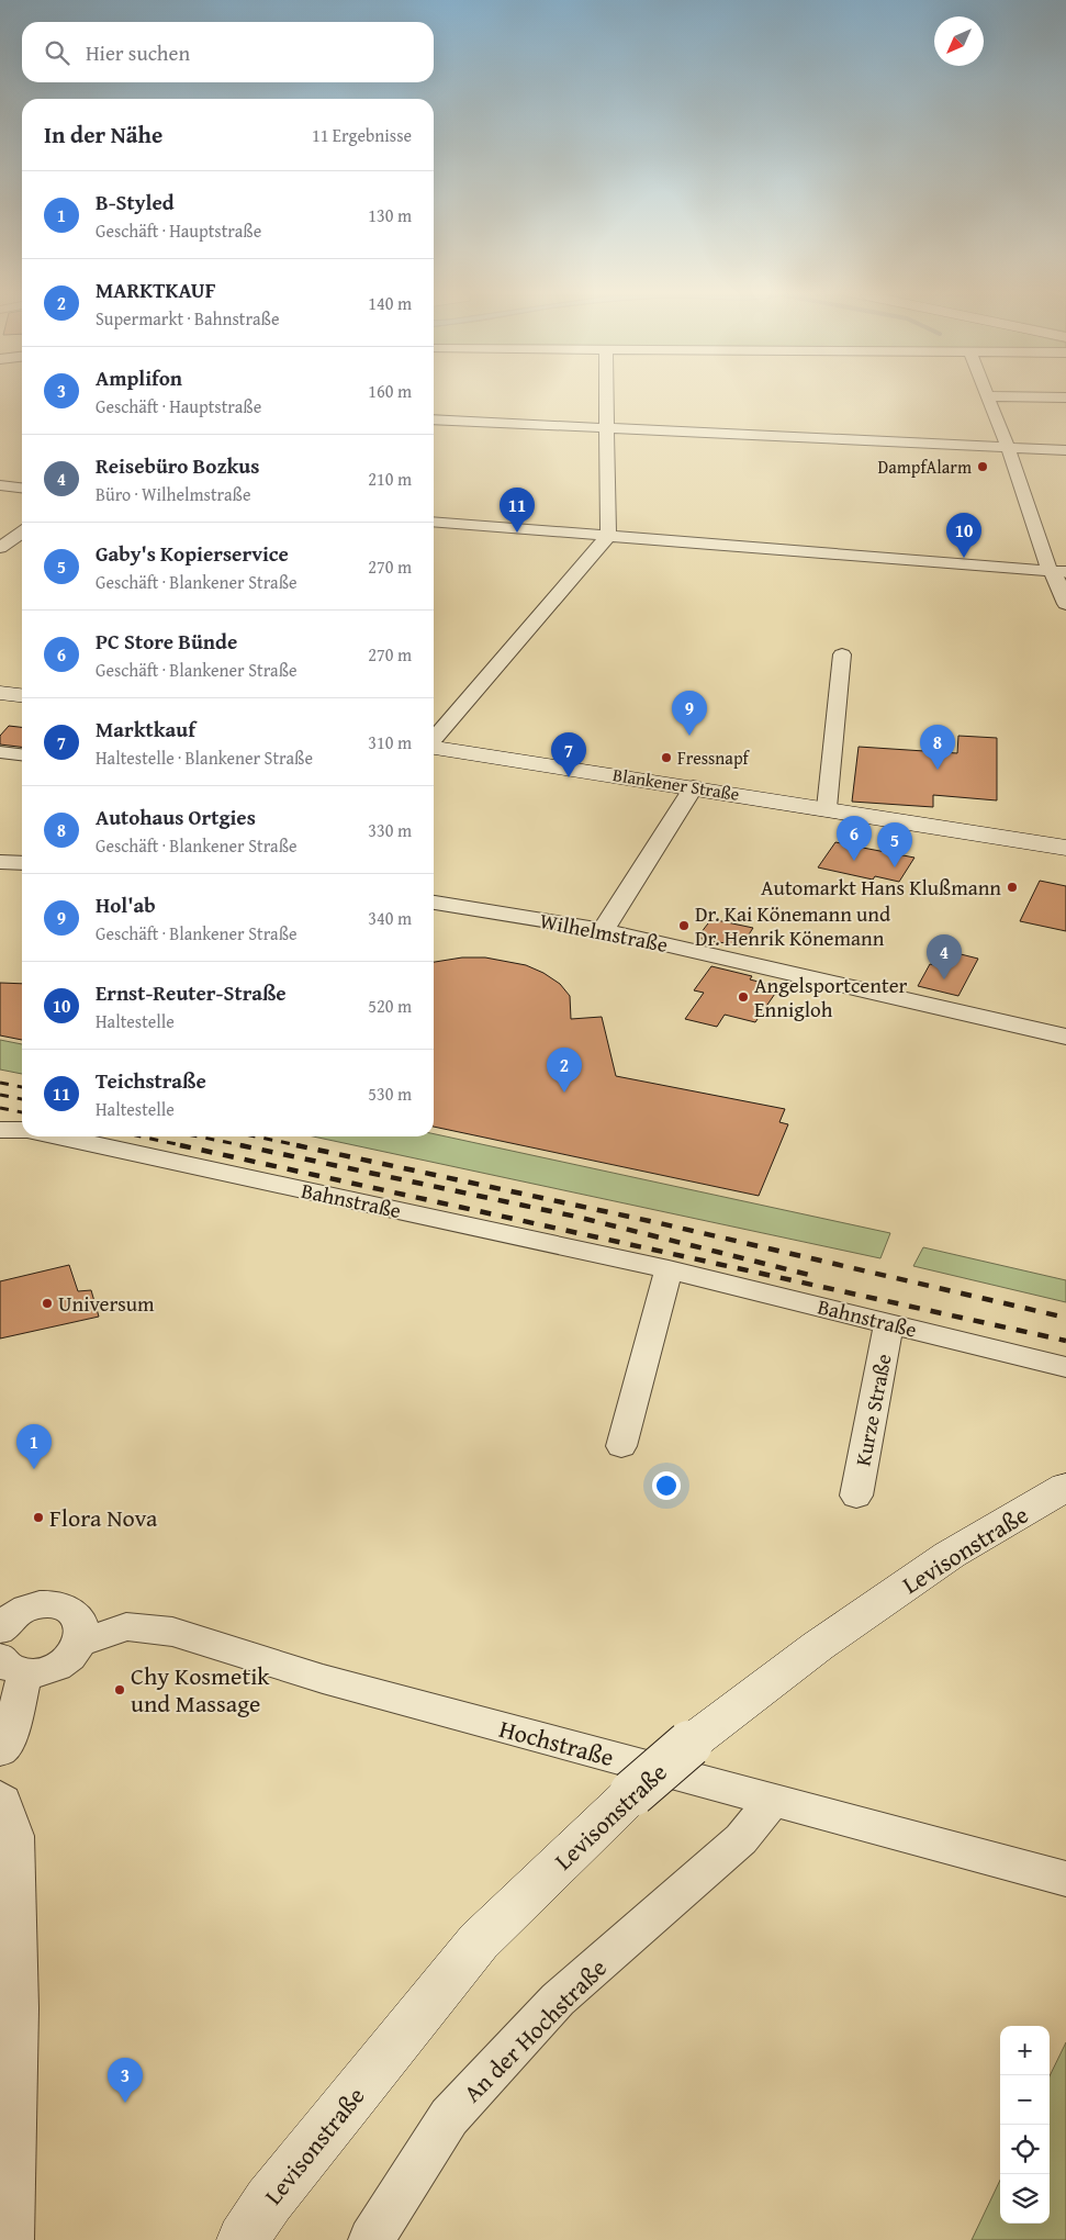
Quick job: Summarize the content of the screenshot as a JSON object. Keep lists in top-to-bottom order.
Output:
{
  "streets": {
    "main road": ["Blankener Straße", "Levisonstraße"],
    "street": [
      "Wilhelmstraße",
      "Bahnstraße",
      "Kurze Straße",
      "Hochstraße",
      "An der Hochstraße"
    ]
  },
  "crossings": [
    ["Bahnstraße", "Kurze Straße"],
    ["Hochstraße", "An der Hochstraße"]
  ],
  "places": [
    "DampfAlarm",
    "Fressnapf",
    "Automarkt Hans Klußmann",
    "Dr. Kai Könemann und Dr. Henrik Könemann",
    "Angelsportcenter Ennigloh",
    "Universum",
    "Flora Nova",
    "Chy Kosmetik und Massage"
  ],
  "north": "bottom left",
  "page": {
    "search": "Hier suchen",
    "heading": ["In der Nähe", "11 Ergebnisse"],
    "list": [
      {
        "mark": "1",
        "name": "B-Styled",
        "note": "Geschäft · Hauptstraße",
        "value": "130 m"
      },
      {
        "mark": "2",
        "name": "MARKTKAUF",
        "note": "Supermarkt · Bahnstraße",
        "value": "140 m"
      },
      {
        "mark": "3",
        "name": "Amplifon",
        "note": "Geschäft · Hauptstraße",
        "value": "160 m"
      },
      {
        "mark": "4",
        "name": "Reisebüro Bozkus",
        "note": "Büro · Wilhelmstraße",
        "value": "210 m"
      },
      {
        "mark": "5",
        "name": "Gaby's Kopierservice",
        "note": "Geschäft · Blankener Straße",
        "value": "270 m"
      },
      {
        "mark": "6",
        "name": "PC Store Bünde",
        "note": "Geschäft · Blankener Straße",
        "value": "270 m"
      },
      {
        "mark": "7",
        "name": "Marktkauf",
        "note": "Haltestelle · Blankener Straße",
        "value": "310 m"
      },
      {
        "mark": "8",
        "name": "Autohaus Ortgies",
        "note": "Geschäft · Blankener Straße",
        "value": "330 m"
      },
      {
        "mark": "9",
        "name": "Hol'ab",
        "note": "Geschäft · Blankener Straße",
        "value": "340 m"
      },
      {
        "mark": "10",
        "name": "Ernst-Reuter-Straße",
        "note": "Haltestelle",
        "value": "520 m"
      },
      {
        "mark": "11",
        "name": "Teichstraße",
        "note": "Haltestelle",
        "value": "530 m"
      }
    ],
    "pins": [
      "11",
      "10",
      "9",
      "8",
      "7",
      "6",
      "5",
      "4",
      "2",
      "1",
      "3"
    ],
    "map_buttons": ["+", "−"]
  }
}
